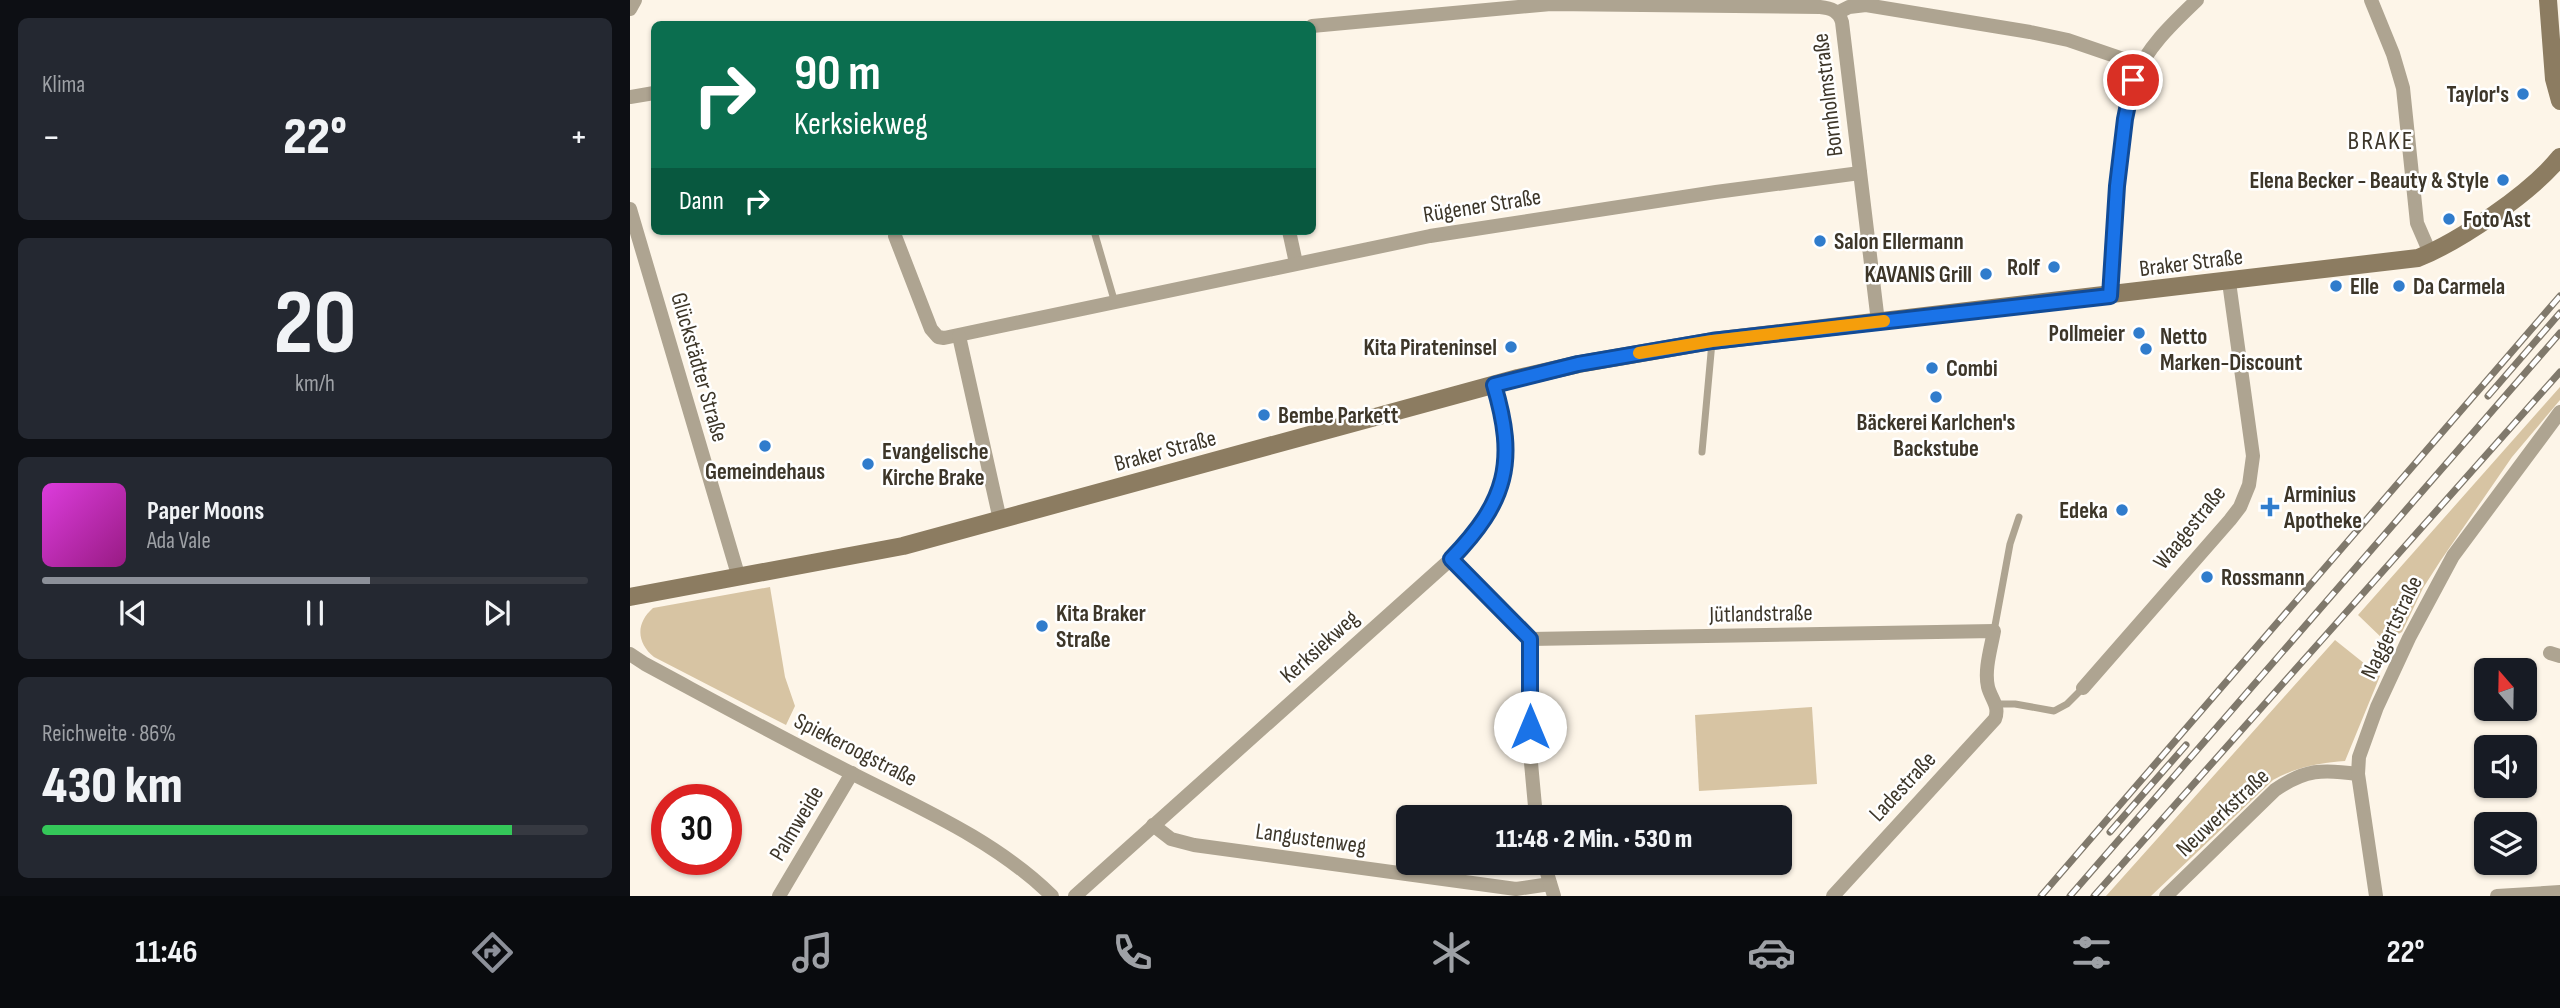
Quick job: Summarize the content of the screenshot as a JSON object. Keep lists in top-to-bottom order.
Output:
{
  "streets": {
    "main road": ["Braker Straße"],
    "street": [
      "Bornholmstraße",
      "Rügener Straße",
      "Glückstädter Straße",
      "Waagestraße",
      "Jütlandstraße",
      "Naggertstraße",
      "Kerksiekweg",
      "Spiekeroogstraße",
      "Ladestraße",
      "Neuwerkstraße",
      "Palmweide",
      "Langustenweg"
    ]
  },
  "crossings": [
    ["Bornholmstraße", "Rügener Straße"],
    ["Bornholmstraße", "Braker Straße"],
    ["Braker Straße", "Glückstädter Straße"],
    ["Braker Straße", "Waagestraße"],
    ["Braker Straße", "Kerksiekweg"],
    ["Naggertstraße", "Neuwerkstraße"],
    ["Kerksiekweg", "Langustenweg"],
    ["Spiekeroogstraße", "Palmweide"]
  ],
  "districts": ["BRAKE"],
  "places": {
    "other": [
      "Taylor's",
      "Elena Becker - Beauty & Style",
      "Foto Ast",
      "Salon Ellermann",
      "Rolf",
      "KAVANIS Grill",
      "Elle",
      "Da Carmela",
      "Pollmeier",
      "Kita Pirateninsel",
      "Netto Marken-Discount",
      "Combi",
      "Bäckerei Karlchen's Backstube",
      "Bembe Parkett",
      "Gemeindehaus",
      "Evangelische Kirche Brake",
      "Edeka",
      "Rossmann",
      "Kita Braker Straße"
    ],
    "health": ["Arminius Apotheke"]
  },
  "north": "top",
  "page": {
    "tile": [
      "Klima",
      ["20", "km/h"],
      ["Reichweite · 86%", "430 km"]
    ],
    "turn": ["90 m", "Kerksiekweg"],
    "heat": ["−", "22°", "+"],
    "then": "Dann",
    "song": ["Paper Moons", "Ada Vale"],
    "limit": "30",
    "trip": "11:48 · 2 Min. · 530 m",
    "tabs": ["11:46", "22°"]
  }
}
